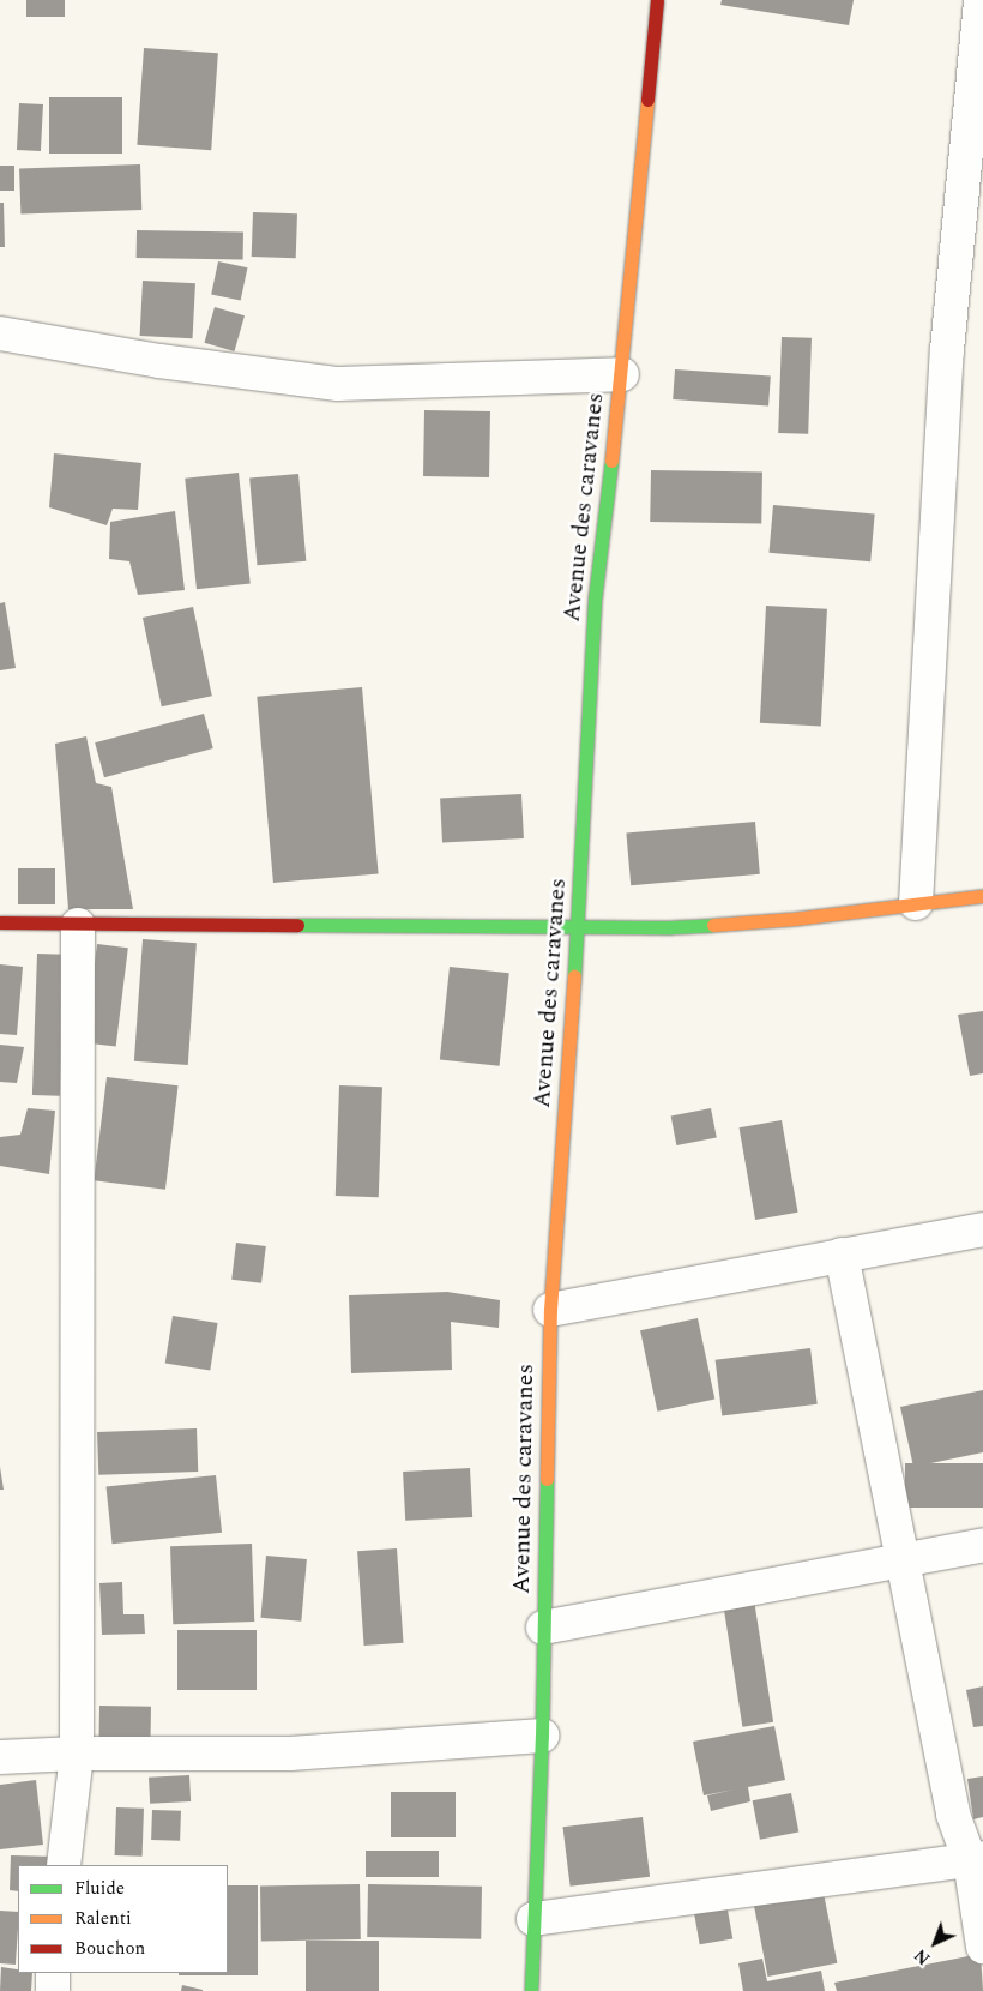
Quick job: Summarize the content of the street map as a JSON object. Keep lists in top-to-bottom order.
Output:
{
  "streets": {
    "street": ["Avenue des caravanes"]
  },
  "legend": ["Fluide", "Ralenti", "Bouchon"],
  "north": "bottom left"
}
